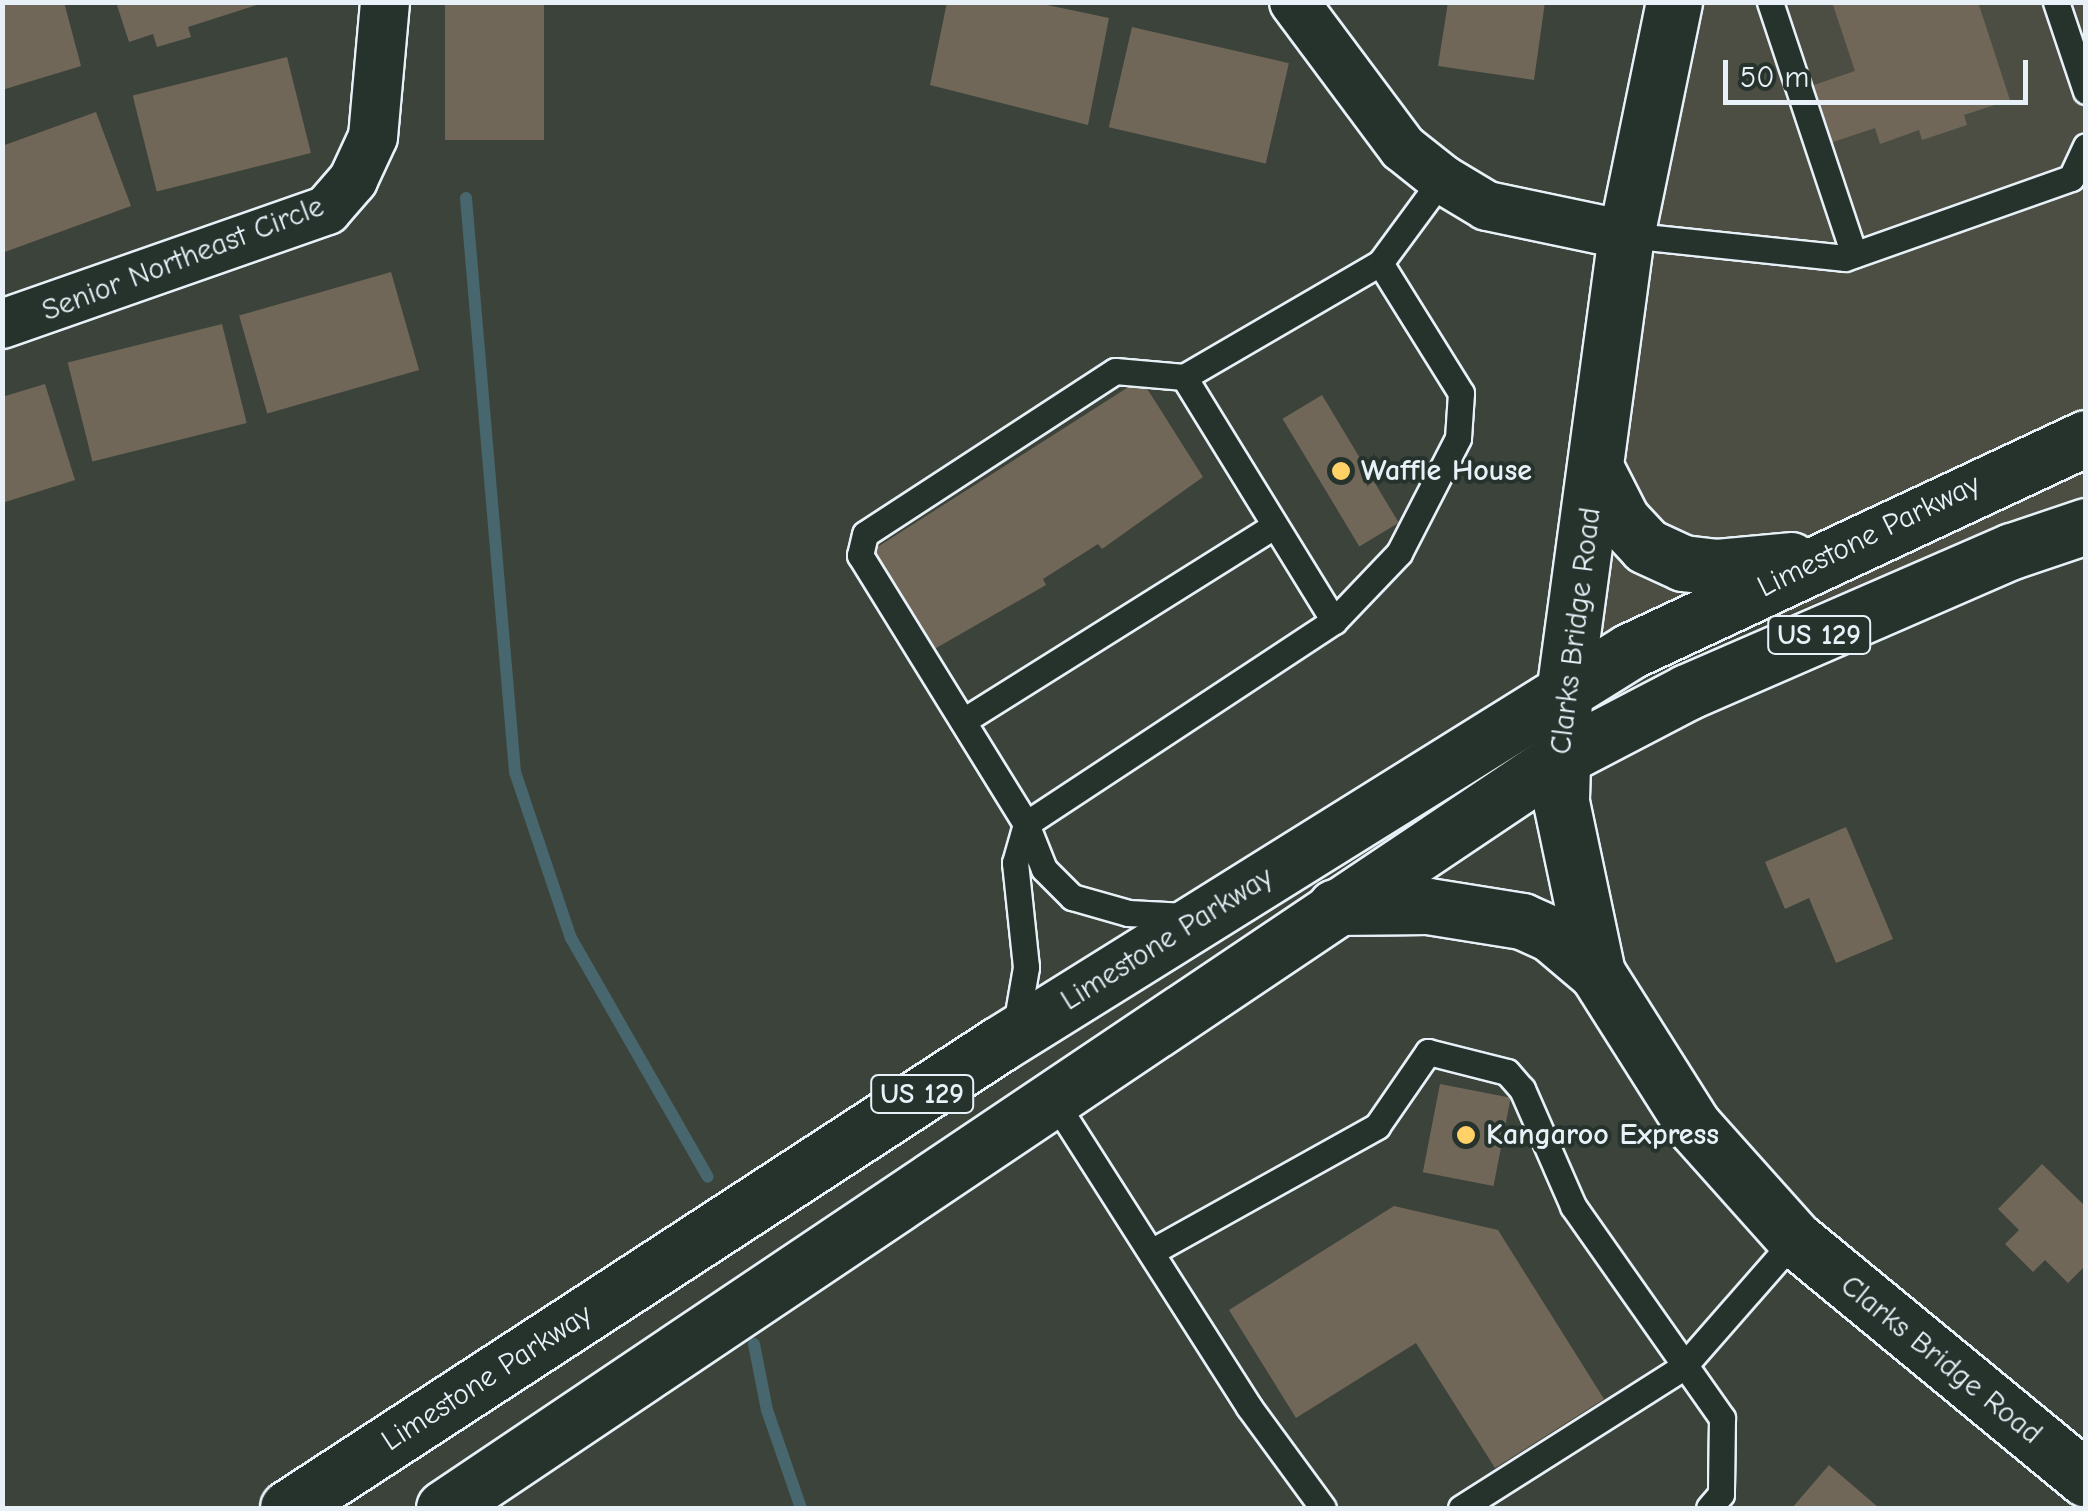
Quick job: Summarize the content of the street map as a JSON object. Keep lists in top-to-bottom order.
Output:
{
  "streets": {
    "main road": ["Limestone Parkway", "Clarks Bridge Road", "US 129"],
    "street": ["Senior Northeast Circle"]
  },
  "crossings": [
    ["Limestone Parkway", "Clarks Bridge Road"],
    ["Clarks Bridge Road", "US 129"]
  ],
  "places": ["Waffle House", "Kangaroo Express"],
  "scale_bar": "50 m"
}
